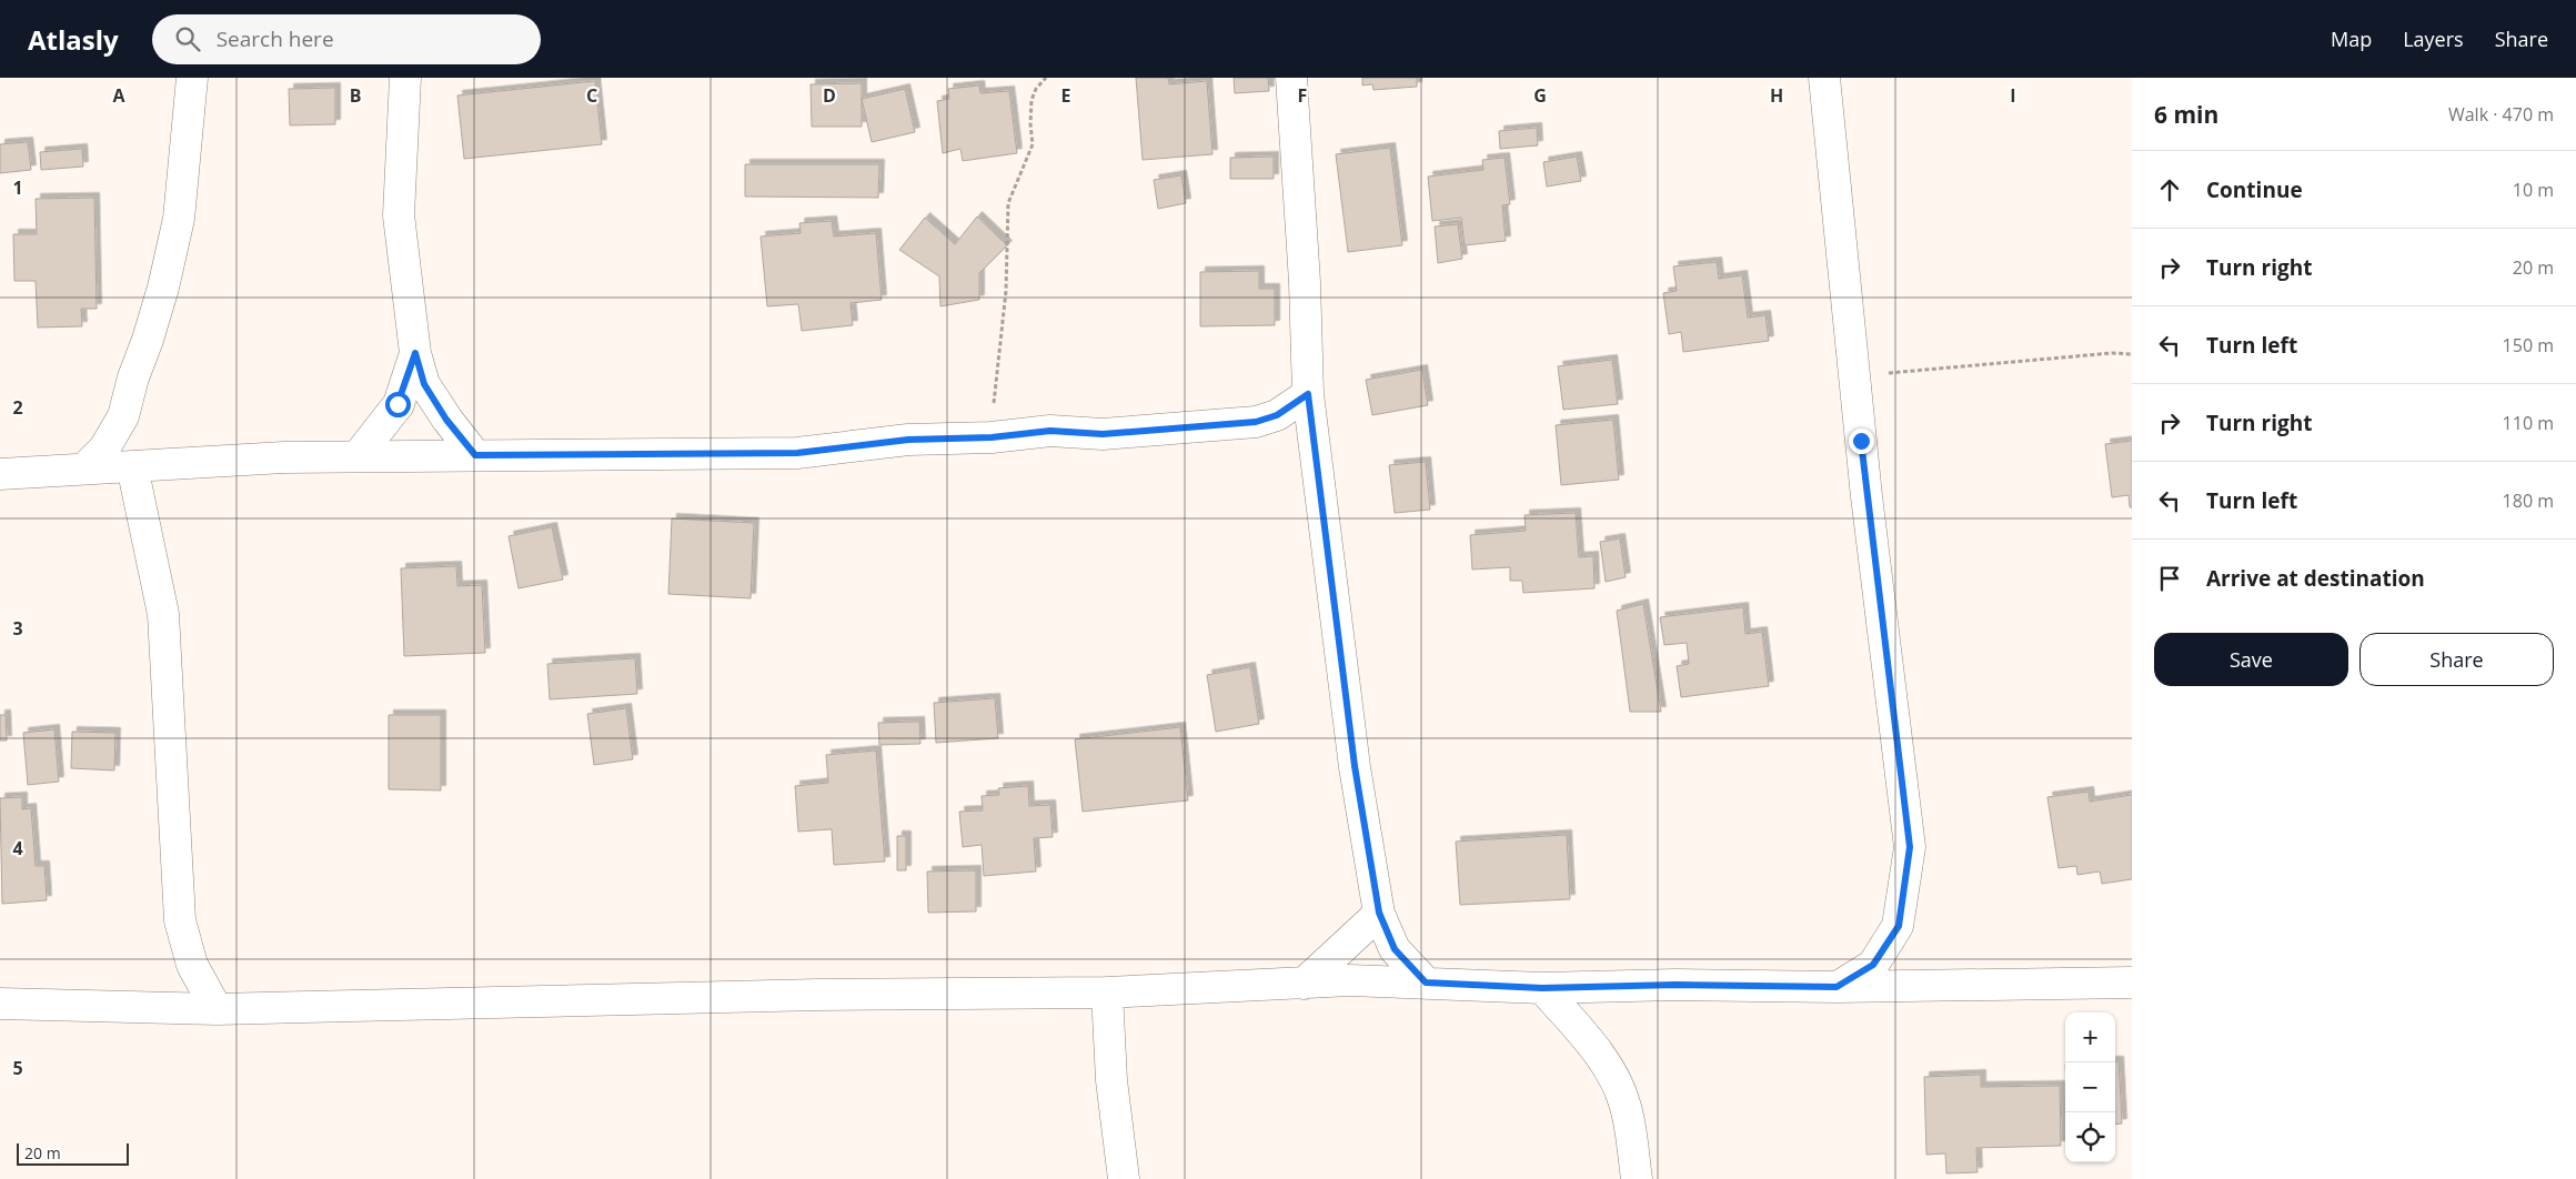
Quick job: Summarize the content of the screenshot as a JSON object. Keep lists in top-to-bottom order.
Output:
{
  "scale_bar": "20 m",
  "page": {
    "header": "Atlasly",
    "search": "Search here",
    "nav": ["Map", "Layers", "Share"],
    "heading": ["6 min", "Walk · 470 m"],
    "list": [
      ["Continue", "10 m"],
      ["Turn right", "20 m"],
      ["Turn left", "150 m"],
      ["Turn right", "110 m"],
      ["Turn left", "180 m"],
      "Arrive at destination"
    ],
    "buttons": ["Save", "Share"],
    "map_buttons": ["+", "−"],
    "scale": "20 m"
  },
  "grid": {
    "columns": [
      "A",
      "B",
      "C",
      "D",
      "E",
      "F",
      "G",
      "H",
      "I"
    ],
    "rows": [
      "1",
      "2",
      "3",
      "4",
      "5"
    ]
  }
}
